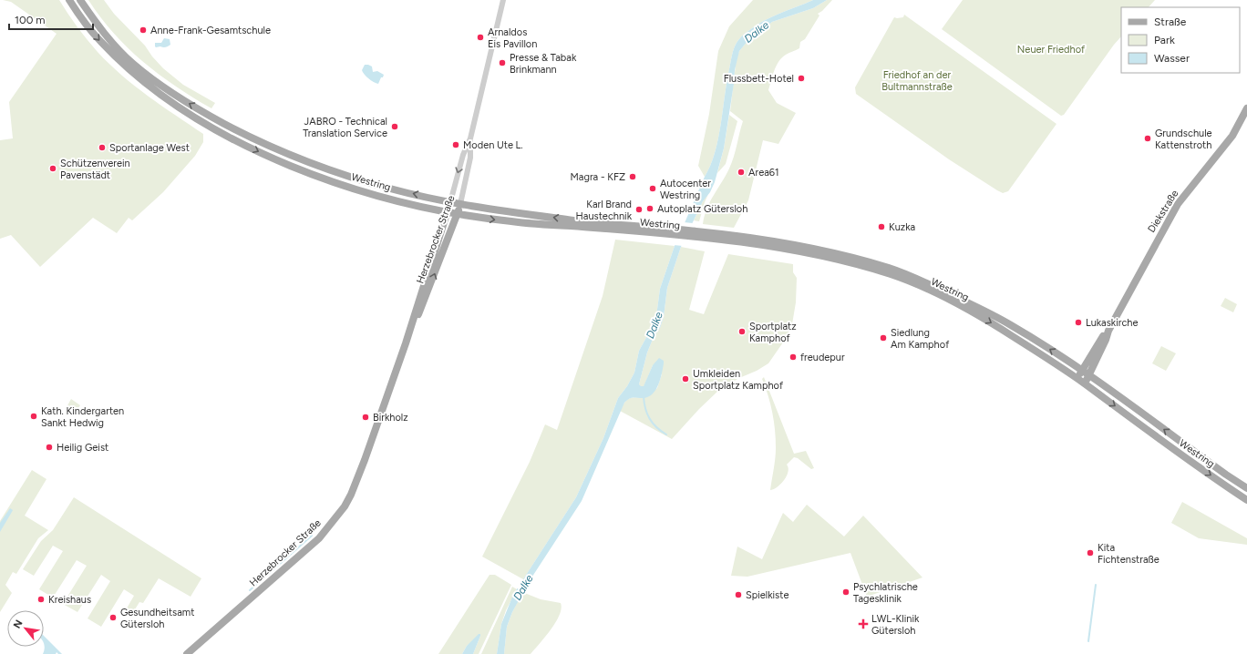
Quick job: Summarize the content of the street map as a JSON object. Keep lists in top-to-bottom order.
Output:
{
  "streets": {
    "main road": ["Westring", "Diekstraße", "Herzebrocker Straße"]
  },
  "crossings": [
    ["Westring", "Diekstraße"],
    ["Westring", "Herzebrocker Straße"]
  ],
  "water": ["Dalke"],
  "parks": ["Neuer Friedhof", "Friedhof an der Bultmannstraße"],
  "places": {
    "other": [
      "Anne-Frank-Gesamtschule",
      "Arnaldos Eis Pavillon",
      "Presse & Tabak Brinkmann",
      "Flussbett-Hotel",
      "JABRO - Technical Translation Service",
      "Grundschule Kattenstroth",
      "Moden Ute L.",
      "Sportanlage West",
      "Schützenverein Pavenstädt",
      "Area61",
      "Magra - KFZ",
      "Autocenter Westring",
      "Autoplatz Gütersloh",
      "Karl Brand Haustechnik",
      "Kuzka",
      "Lukaskirche",
      "Sportplatz Kamphof",
      "Siedlung Am Kamphof",
      "freudepur",
      "Umkleiden Sportplatz Kamphof",
      "Kath. Kindergarten Sankt Hedwig",
      "Birkholz",
      "Heilig Geist",
      "Kita Fichtenstraße",
      "Psychlatrische Tagesklinik",
      "Spielkiste",
      "Kreishaus",
      "Gesundheitsamt Gütersloh"
    ],
    "health": ["LWL-Klinik Gütersloh"]
  },
  "legend": ["Straße", "Park", "Wasser"],
  "scale_bar": "100 m",
  "north": "top left"
}
